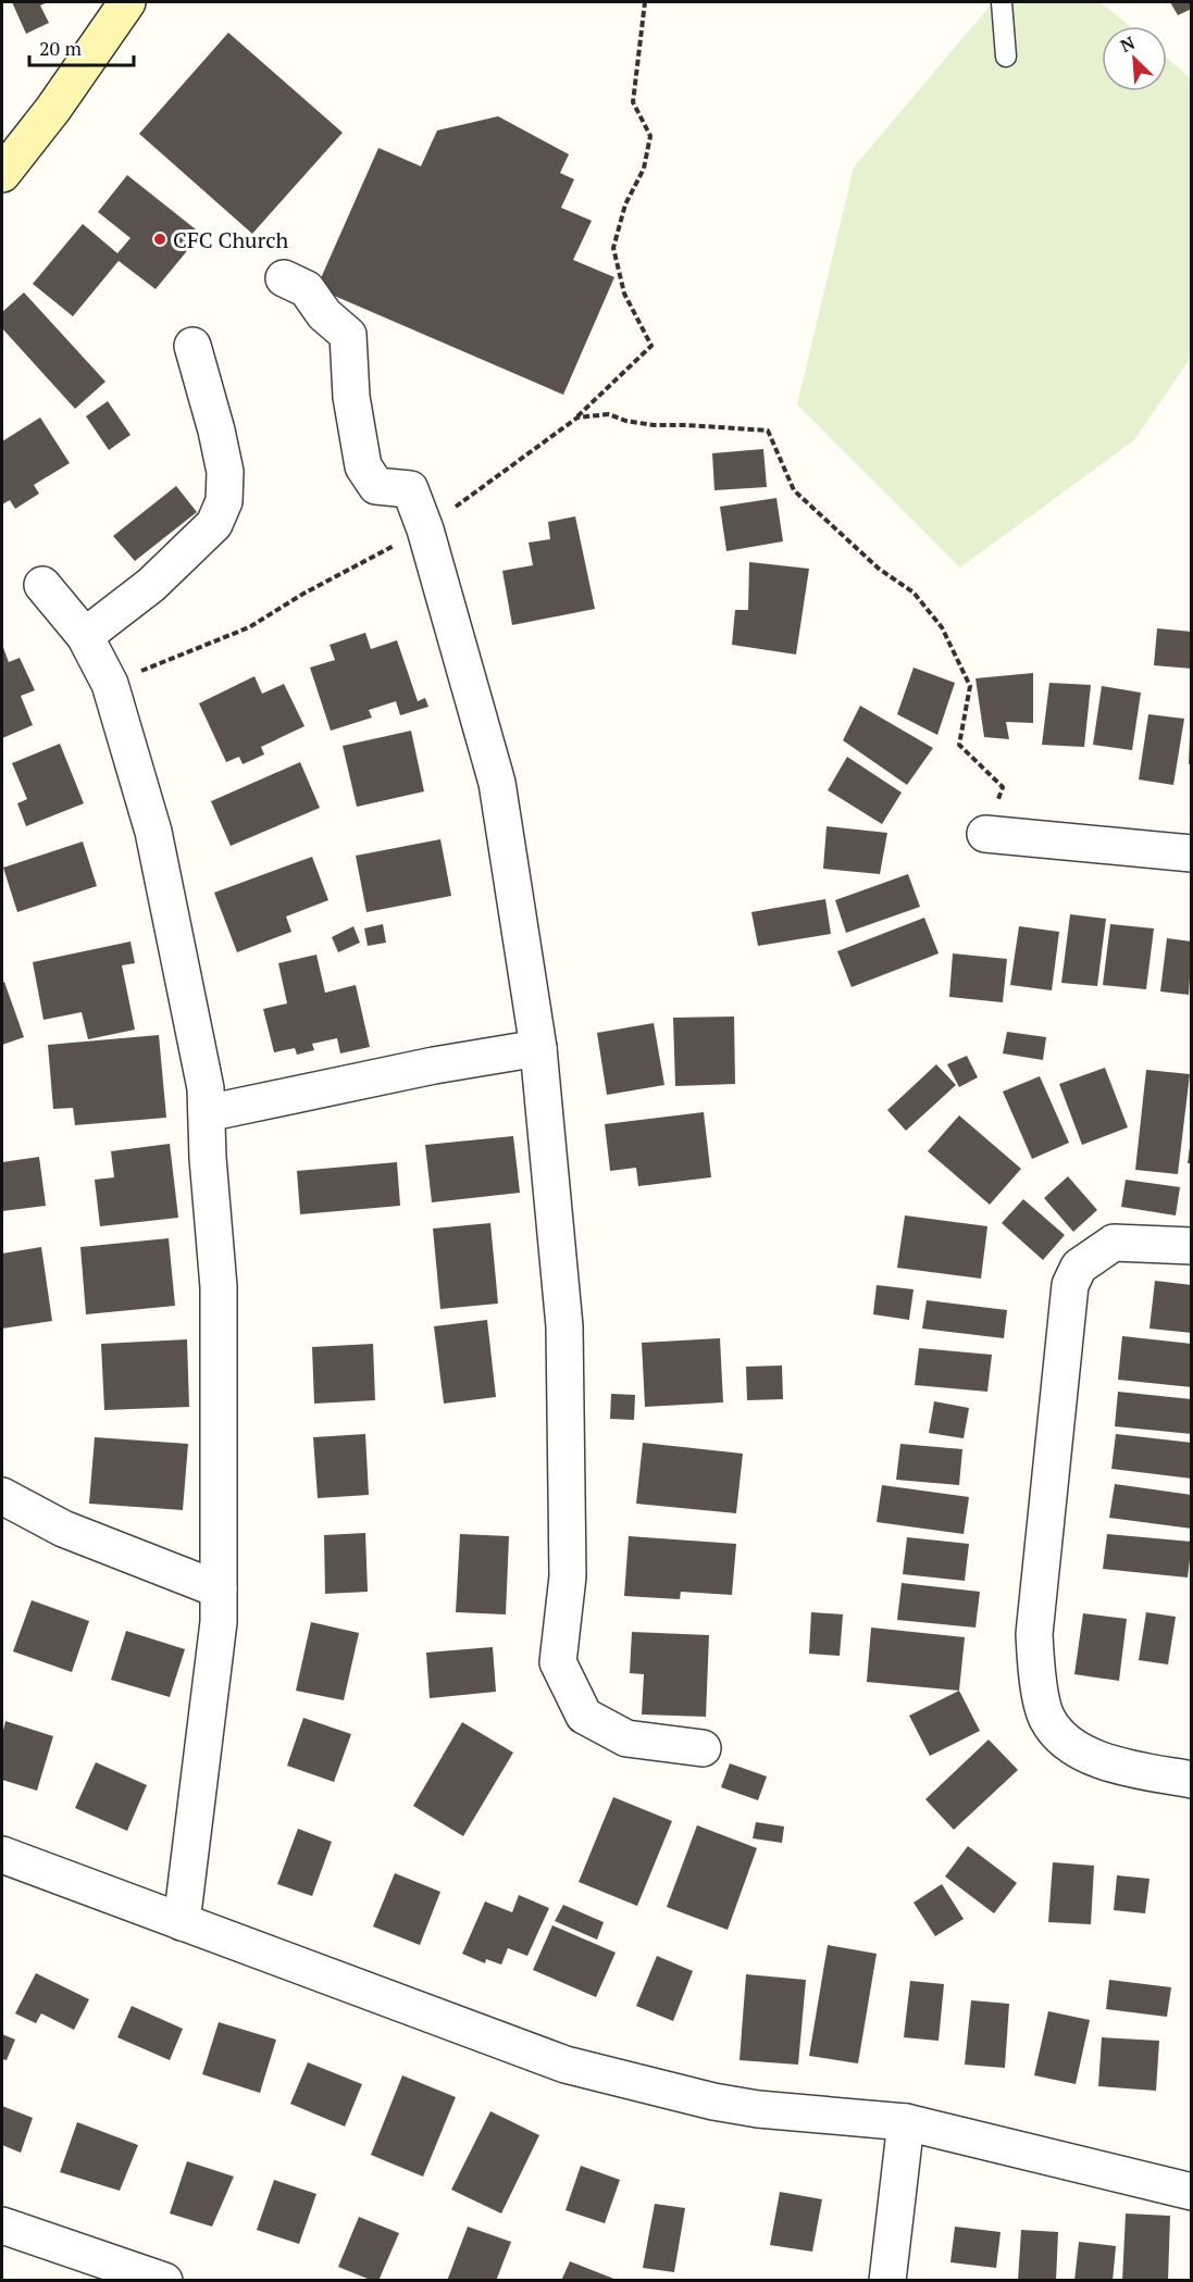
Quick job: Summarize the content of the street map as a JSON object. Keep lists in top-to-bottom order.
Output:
{
  "places": ["CFC Church"],
  "scale_bar": "20 m",
  "north": "top left"
}
